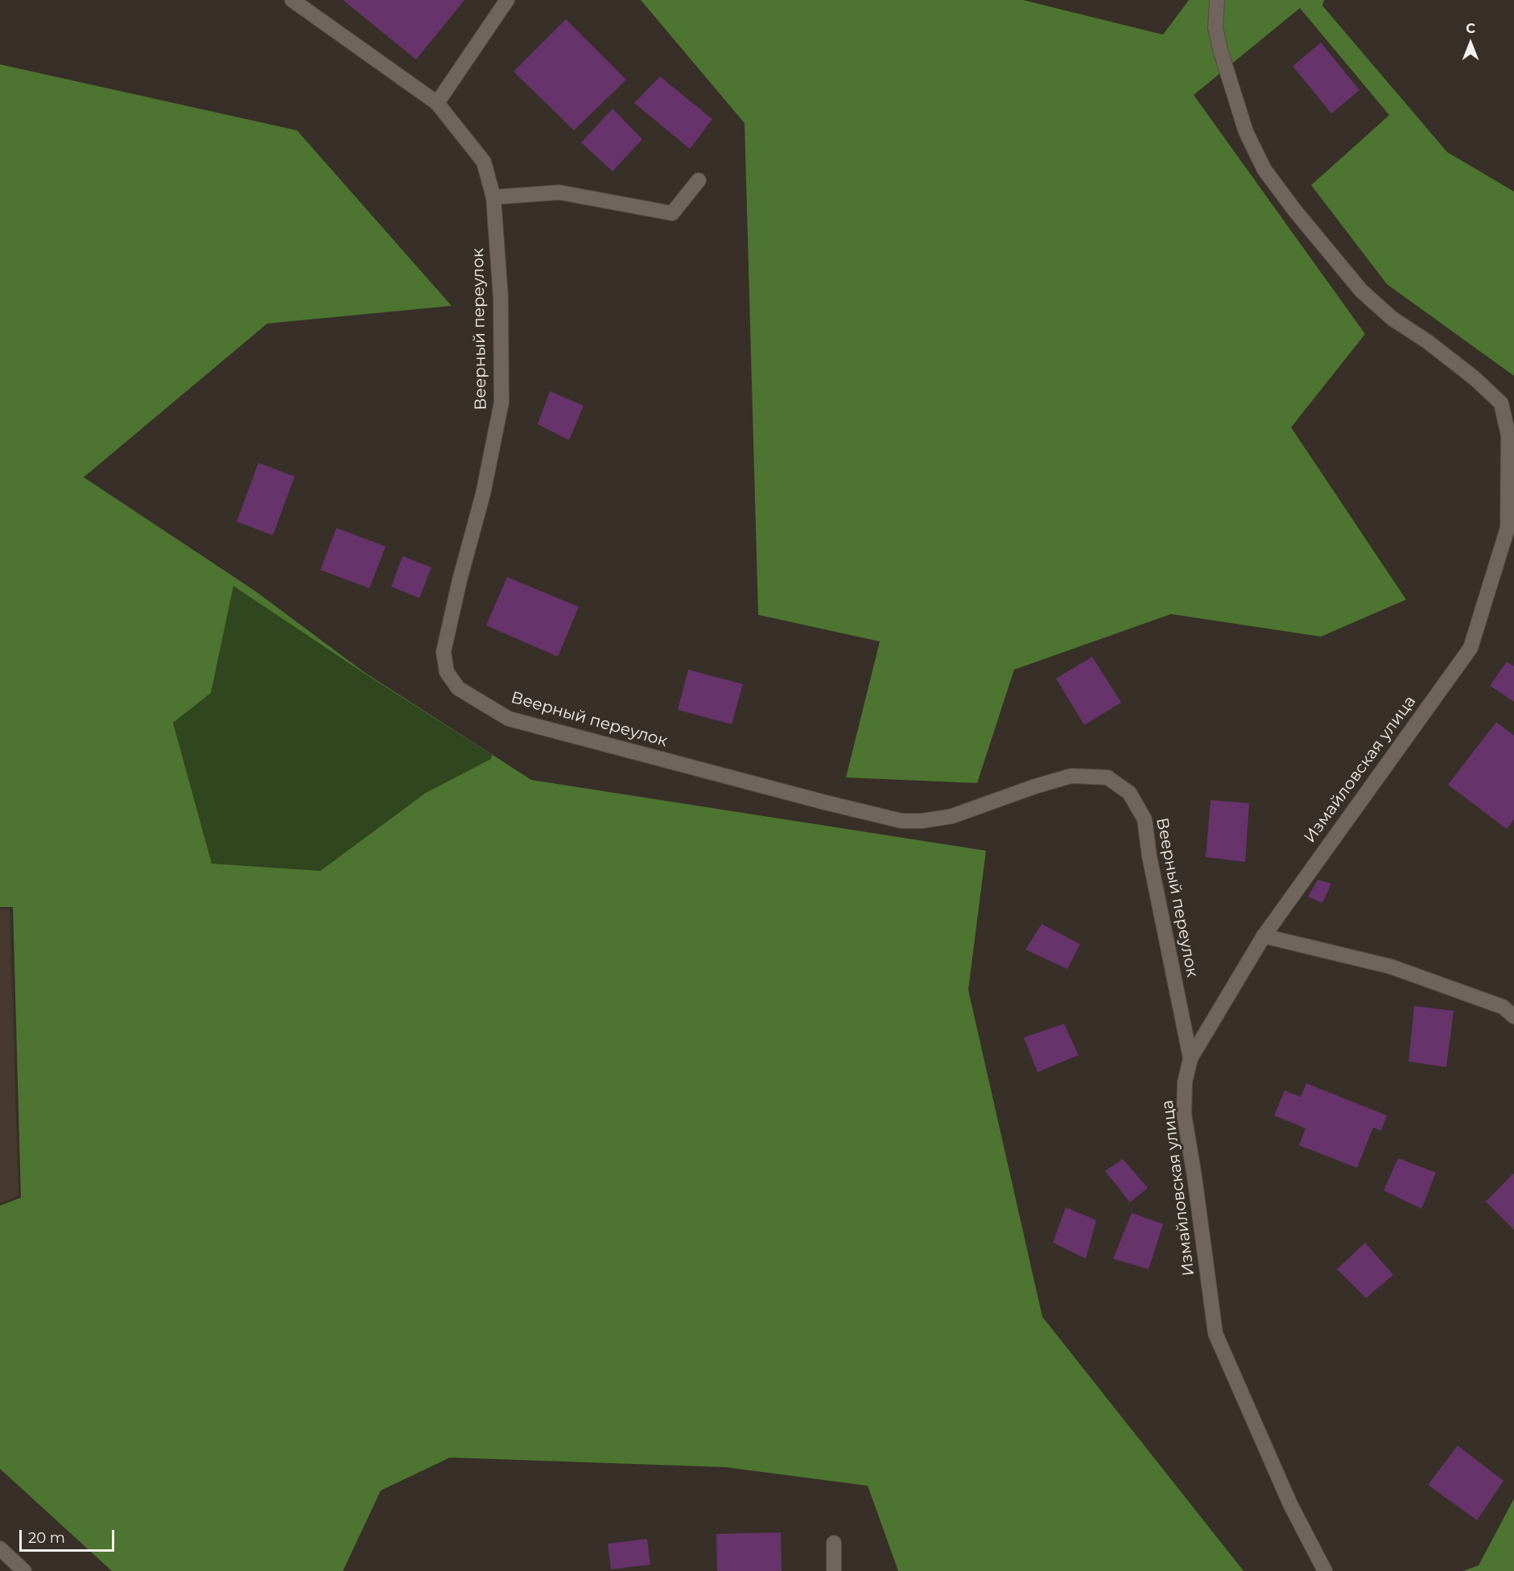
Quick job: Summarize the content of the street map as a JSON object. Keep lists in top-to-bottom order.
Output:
{
  "streets": {
    "street": ["Веерный переулок", "Измайловская улица"]
  },
  "crossings": [
    ["Веерный переулок", "Измайловская улица"]
  ],
  "scale_bar": "20 m",
  "north": "top"
}
